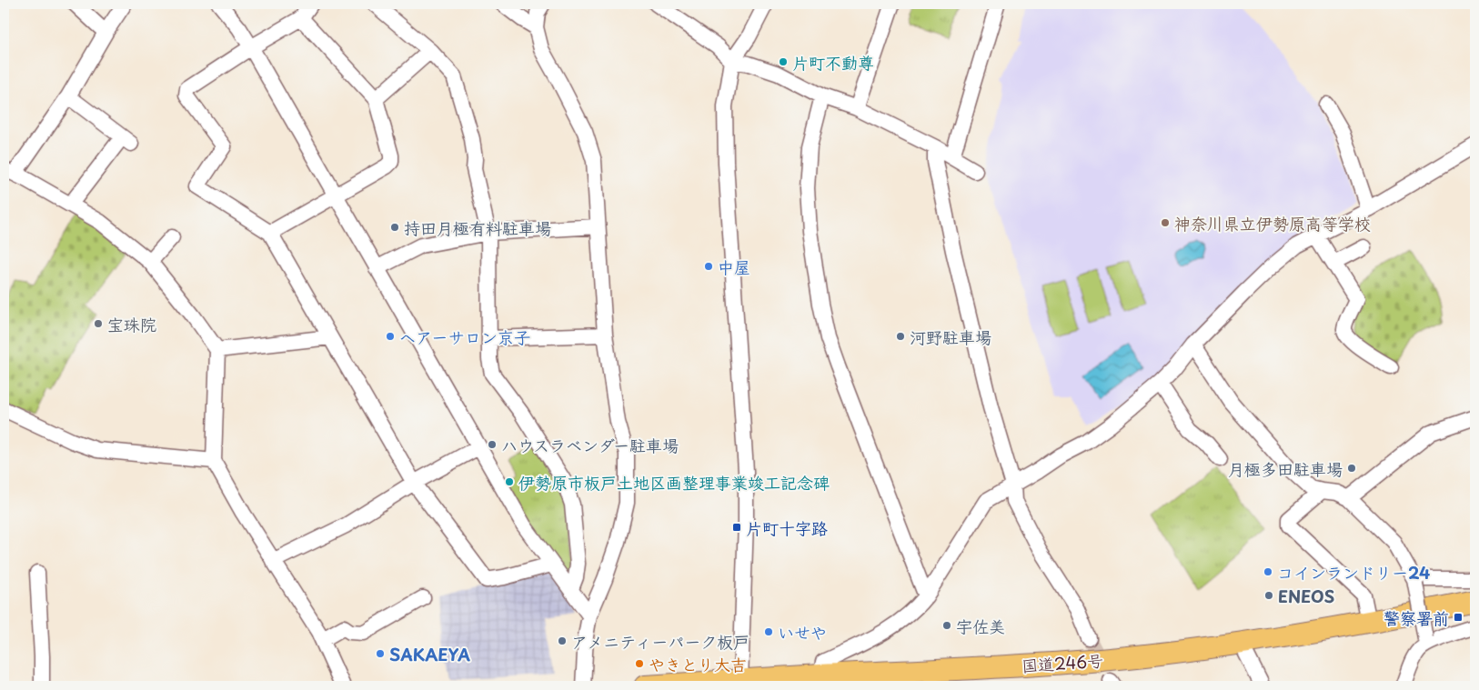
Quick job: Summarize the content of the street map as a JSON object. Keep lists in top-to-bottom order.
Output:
{
  "streets": {
    "highway": ["国道246号"]
  },
  "places": {
    "other": [
      "片町不動尊",
      "神奈川県立伊勢原高等学校",
      "持田月極有料駐車場",
      "中屋",
      "宝珠院",
      "ヘアーサロン京子",
      "河野駐車場",
      "ハウスラベンダー駐車場",
      "月極多田駐車場",
      "伊勢原市板戸土地区画整理事業竣工記念碑",
      "コインランドリー24",
      "ENEOS",
      "宇佐美",
      "いせや",
      "アメニティーパーク板戸",
      "SAKAEYA",
      "やきとり大吉"
    ],
    "transit": ["片町十字路", "警察署前"]
  }
}
